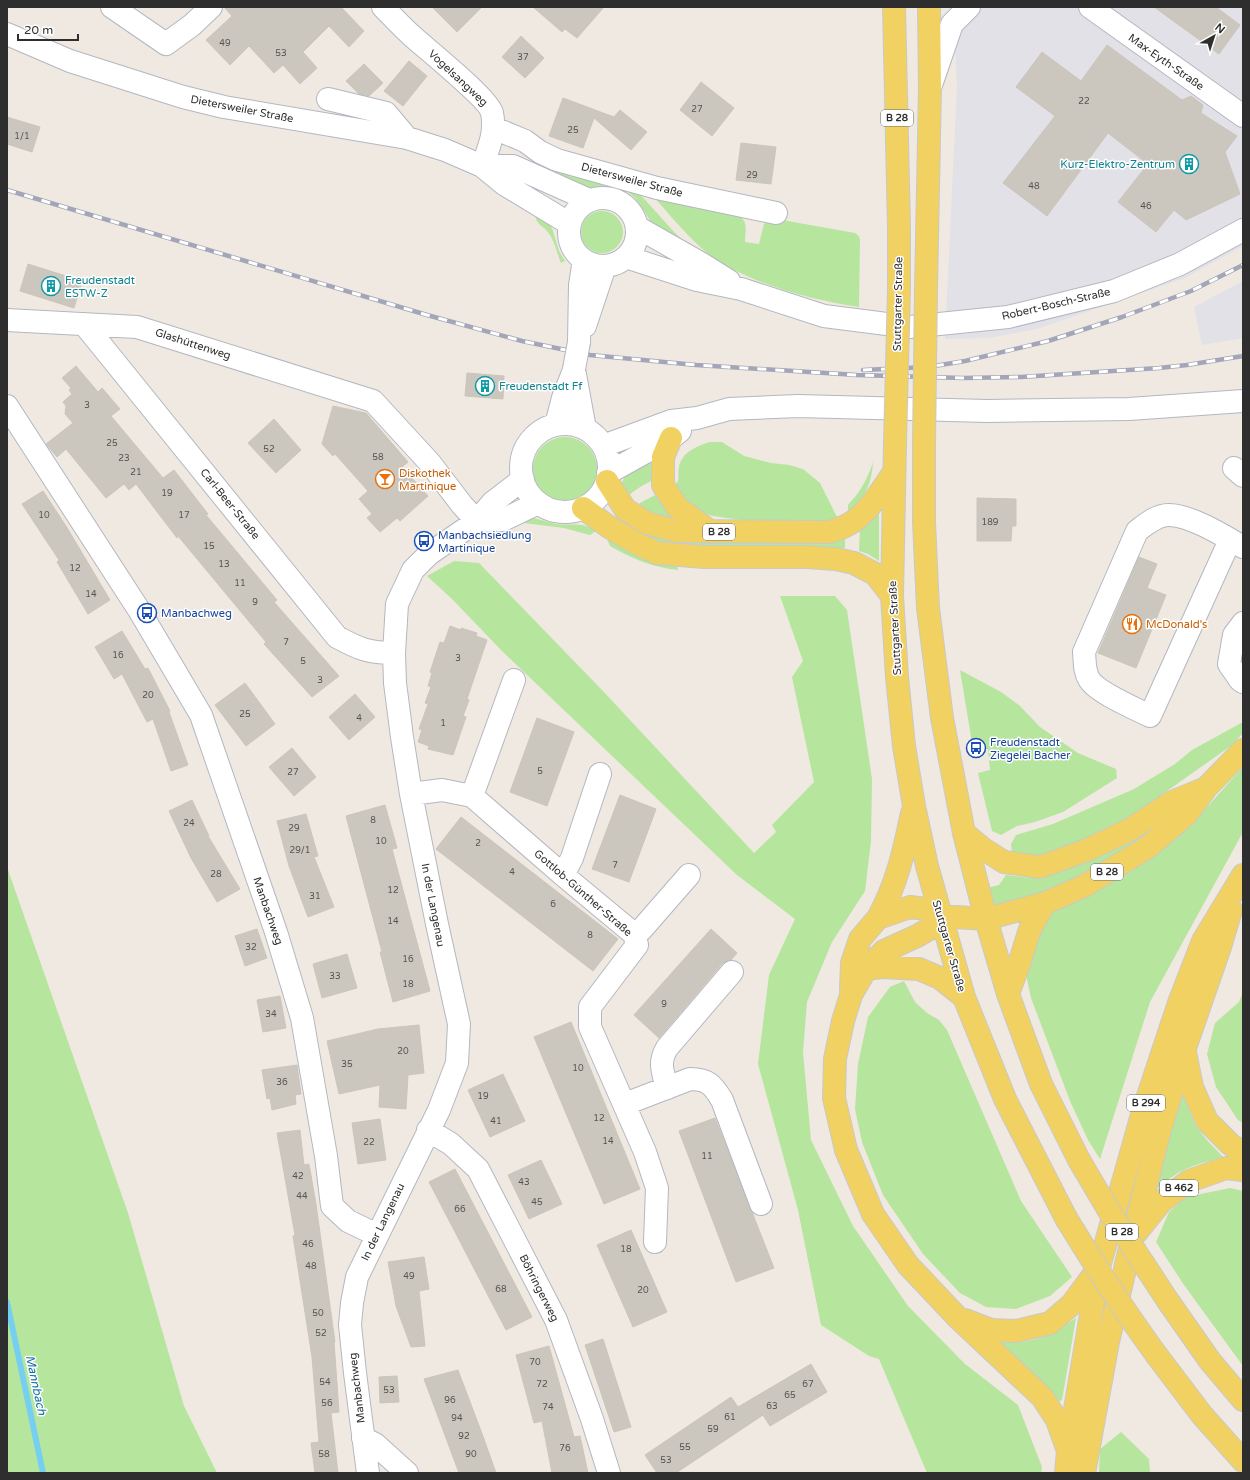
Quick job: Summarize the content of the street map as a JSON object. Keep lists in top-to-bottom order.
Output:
{
  "streets": {
    "main road": [
      "B 28",
      "Stuttgarter Straße",
      "B 294",
      "B 462"
    ],
    "street": [
      "Max-Eyth-Straße",
      "Vogelsangweg",
      "Dietersweiler Straße",
      "Robert-Bosch-Straße",
      "Glashüttenweg",
      "Carl-Beer-Straße",
      "Gottlob-Günther-Straße",
      "In der Langenau",
      "Manbachweg",
      "Böhringerweg"
    ]
  },
  "crossings": [
    ["Vogelsangweg", "Dietersweiler Straße"],
    ["Dietersweiler Straße", "Robert-Bosch-Straße"],
    ["B 28", "Stuttgarter Straße"],
    ["B 28", "In der Langenau"],
    ["Glashüttenweg", "Carl-Beer-Straße"],
    ["Glashüttenweg", "In der Langenau"],
    ["Carl-Beer-Straße", "In der Langenau"],
    ["In der Langenau", "Manbachweg"],
    ["In der Langenau", "Böhringerweg"],
    ["B 294", "B 462"]
  ],
  "water": ["Mannbach"],
  "places": {
    "building": ["Kurz-Elektro-Zentrum", "Freudenstadt ESTW-Z", "Freudenstadt Ff"],
    "bar": ["Diskothek Martinique"],
    "bus stop": ["Manbachsiedlung Martinique", "Manbachweg", "Freudenstadt Ziegelei Bacher"],
    "restaurant": ["McDonald's"]
  },
  "house_numbers": [
    "49",
    "53",
    "37",
    "22",
    "27",
    "25",
    "1/1",
    "29",
    "48",
    "46",
    "3",
    "25",
    "52",
    "58",
    "23",
    "21",
    "19",
    "10",
    "17",
    "189",
    "15",
    "13",
    "12",
    "11",
    "14",
    "9",
    "7",
    "16",
    "3",
    "5",
    "3",
    "20",
    "25",
    "4",
    "1",
    "5",
    "27",
    "8",
    "24",
    "29",
    "10",
    "2",
    "29/1",
    "7",
    "4",
    "28",
    "12",
    "31",
    "6",
    "14",
    "8",
    "32",
    "16",
    "33",
    "18",
    "9",
    "34",
    "20",
    "35",
    "10",
    "36",
    "19",
    "12",
    "41",
    "14",
    "22",
    "11",
    "42",
    "43",
    "44",
    "45",
    "66",
    "46",
    "18",
    "48",
    "49",
    "68",
    "20",
    "50",
    "52",
    "70",
    "54",
    "72",
    "67",
    "53",
    "65",
    "96",
    "56",
    "63",
    "74",
    "61",
    "94",
    "59",
    "92",
    "55",
    "76",
    "58",
    "90",
    "53"
  ],
  "scale_bar": "20 m",
  "north": "top right"
}
